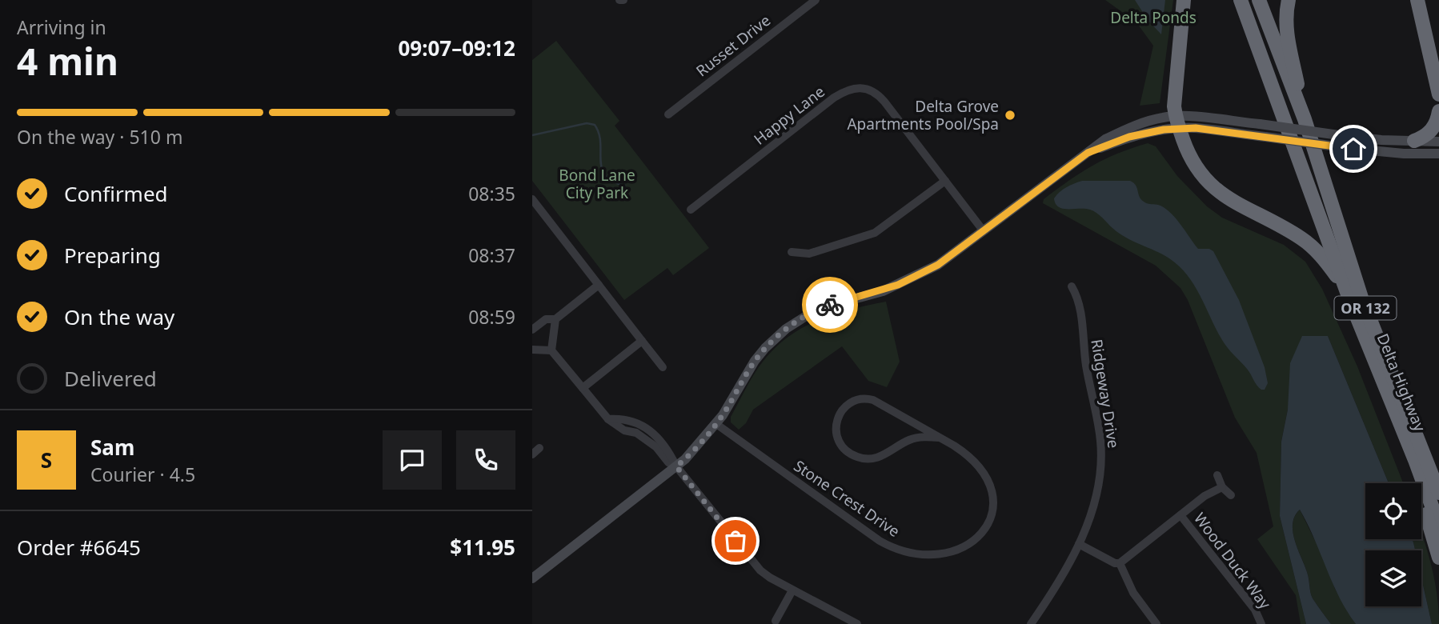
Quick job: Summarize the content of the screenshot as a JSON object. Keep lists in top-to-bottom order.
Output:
{
  "streets": {
    "highway": ["OR 132", "Delta Highway"],
    "street": [
      "Russet Drive",
      "Happy Lane",
      "Ridgeway Drive",
      "Stone Crest Drive",
      "Wood Duck Way"
    ]
  },
  "parks": ["Delta Ponds", "Bond Lane City Park"],
  "places": ["Delta Grove Apartments Pool/Spa"],
  "page": {
    "heading": ["4 min", "Arriving in", "09:07–09:12"],
    "panel": [
      "Sam",
      "Courier · 4.5",
      "Order #6645",
      "$11.95"
    ],
    "bar": "On the way · 510 m",
    "list": [
      ["Confirmed", "08:35"],
      ["Preparing", "08:37"],
      ["On the way", "08:59"],
      "Delivered"
    ],
    "round": "S"
  }
}
